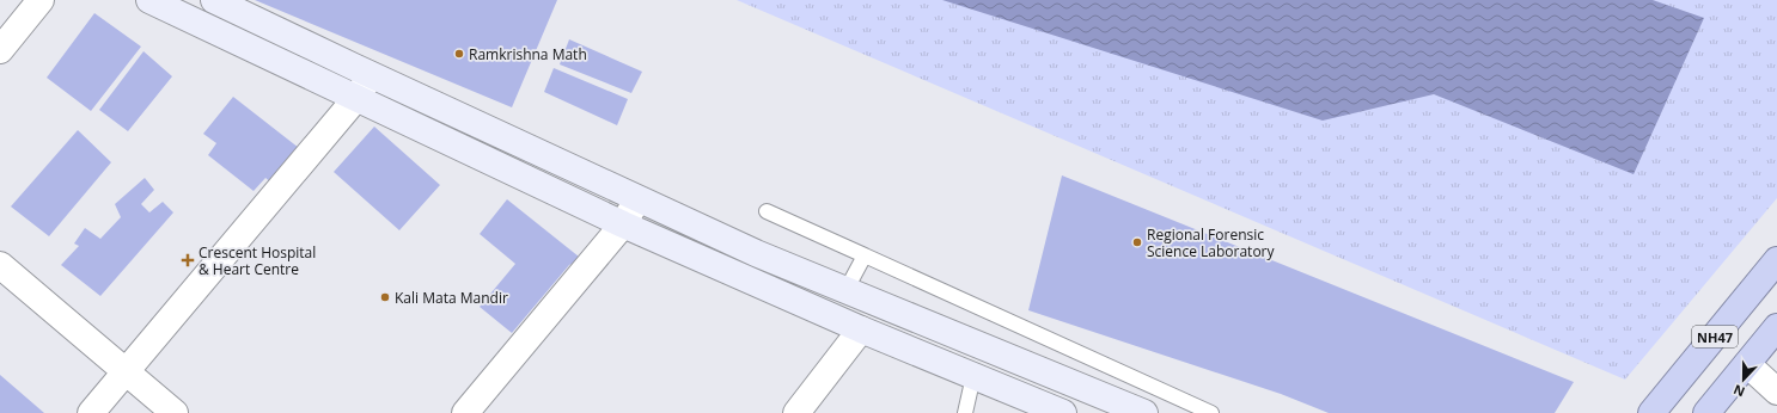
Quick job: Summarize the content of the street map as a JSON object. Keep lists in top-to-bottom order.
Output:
{
  "streets": {
    "highway": ["NH47"]
  },
  "places": {
    "other": ["Ramkrishna Math", "Regional Forensic Science Laboratory", "Kali Mata Mandir"],
    "health": ["Crescent Hospital & Heart Centre"]
  },
  "north": "bottom"
}
